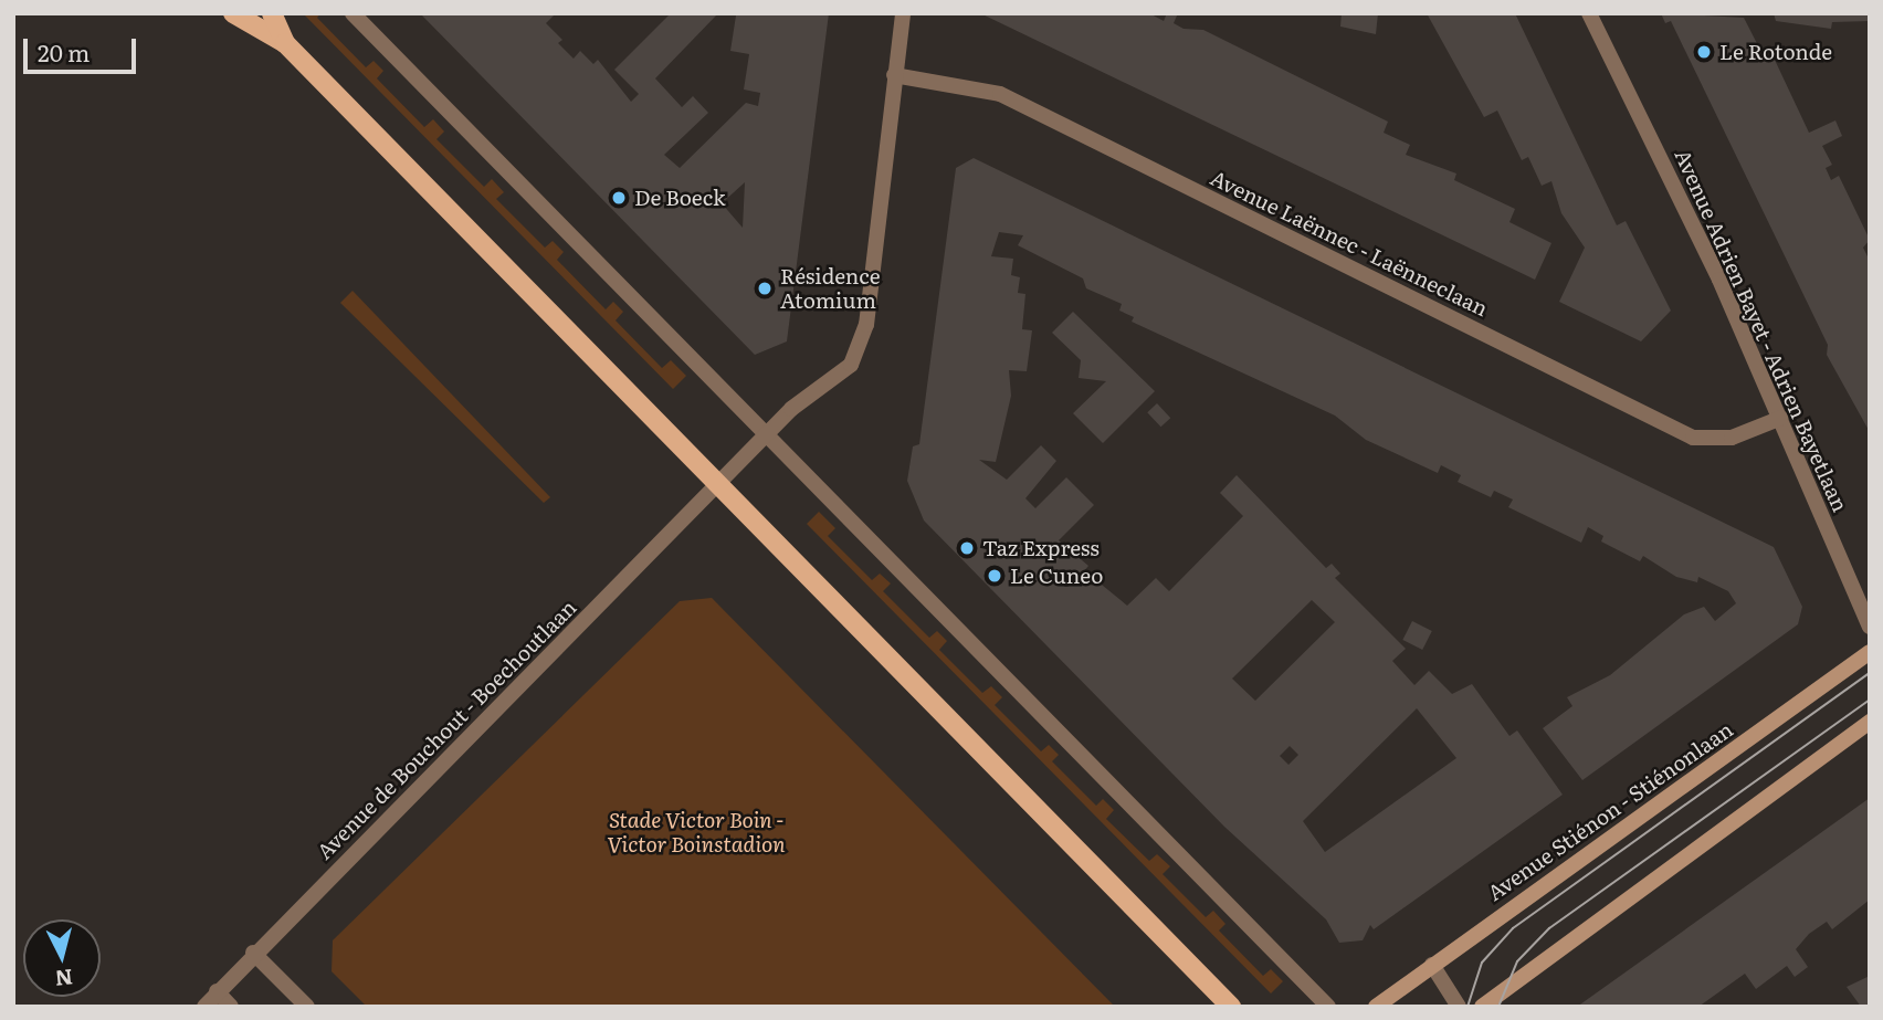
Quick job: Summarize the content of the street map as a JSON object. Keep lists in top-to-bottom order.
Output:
{
  "streets": {
    "street": [
      "Avenue Laënnec - Laënneclaan",
      "Avenue Adrien Bayet - Adrien Bayetlaan",
      "Avenue de Bouchout - Boechoutlaan",
      "Avenue Stiénon - Stiénonlaan"
    ]
  },
  "crossings": [
    ["Avenue Laënnec - Laënneclaan", "Avenue Adrien Bayet - Adrien Bayetlaan"],
    ["Avenue Laënnec - Laënneclaan", "Avenue de Bouchout - Boechoutlaan"]
  ],
  "parks": ["Stade Victor Boin - Victor Boinstadion"],
  "places": [
    "Le Rotonde",
    "De Boeck",
    "Résidence Atomium",
    "Taz Express",
    "Le Cuneo"
  ],
  "scale_bar": "20 m",
  "north": "bottom"
}
